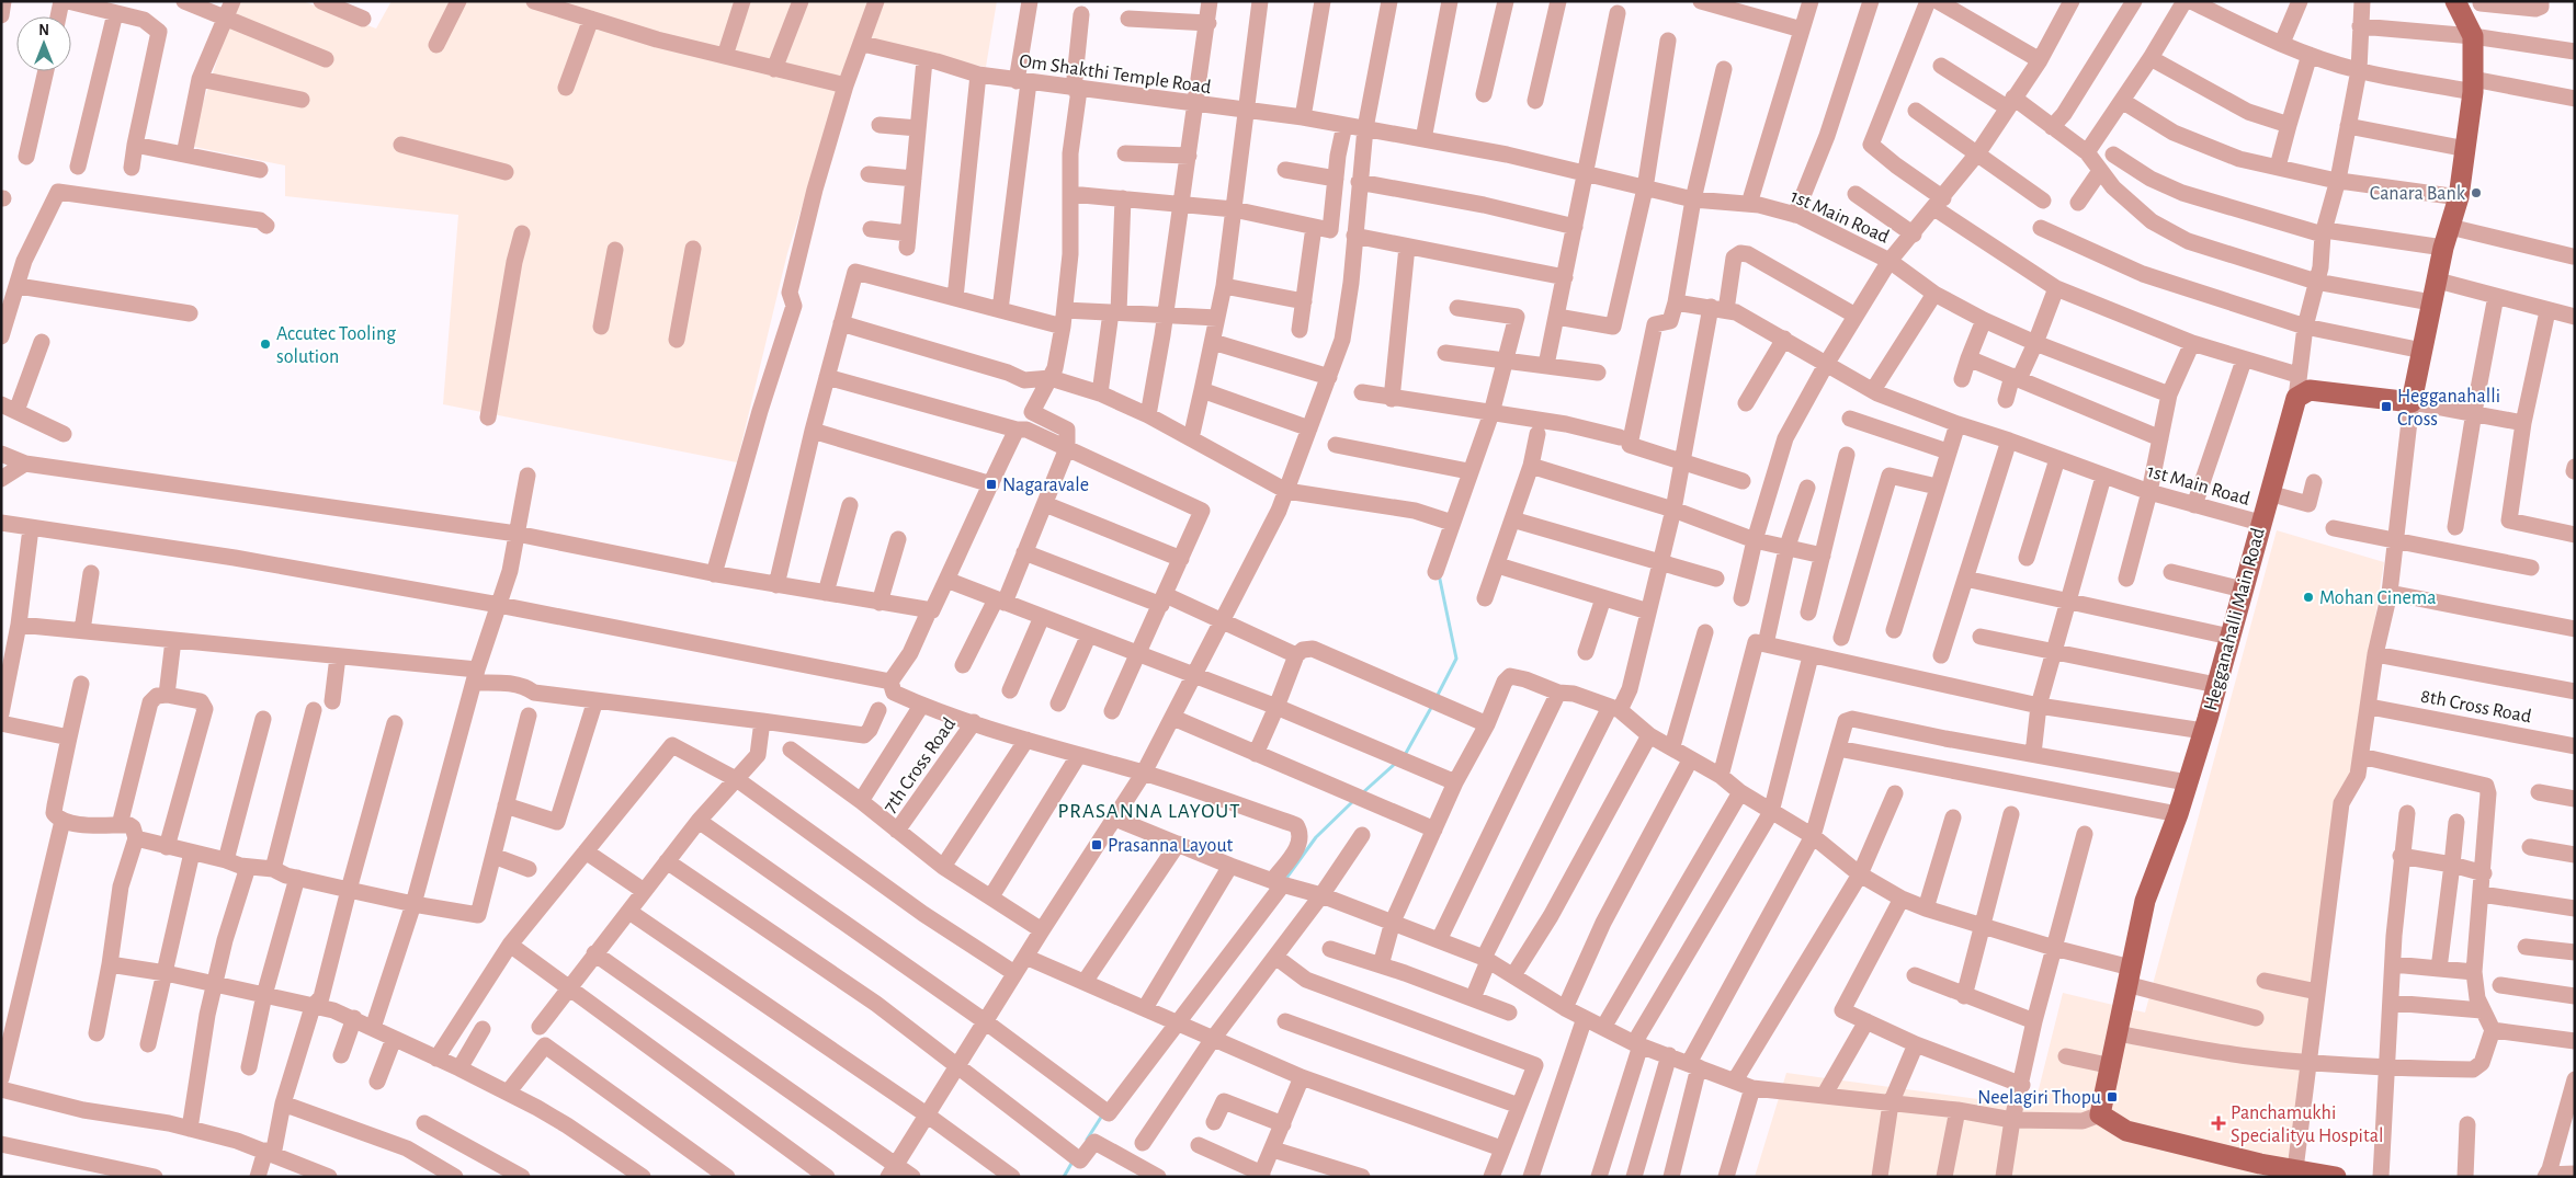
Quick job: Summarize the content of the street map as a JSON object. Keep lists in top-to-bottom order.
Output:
{
  "streets": {
    "main road": ["Hegganahalli Main Road"],
    "street": [
      "Om Shakthi Temple Road",
      "1st Main Road",
      "8th Cross Road",
      "7th Cross Road"
    ]
  },
  "crossings": [
    ["Om Shakthi Temple Road", "1st Main Road"],
    ["1st Main Road", "Hegganahalli Main Road"]
  ],
  "districts": ["PRASANNA LAYOUT"],
  "places": {
    "other": ["Canara Bank", "Accutec Tooling solution", "Mohan Cinema"],
    "transit": [
      "Hegganahalli Cross",
      "Nagaravale",
      "Prasanna Layout",
      "Neelagiri Thopu"
    ],
    "health": ["Panchamukhi Specialityu Hospital"]
  },
  "north": "top"
}
